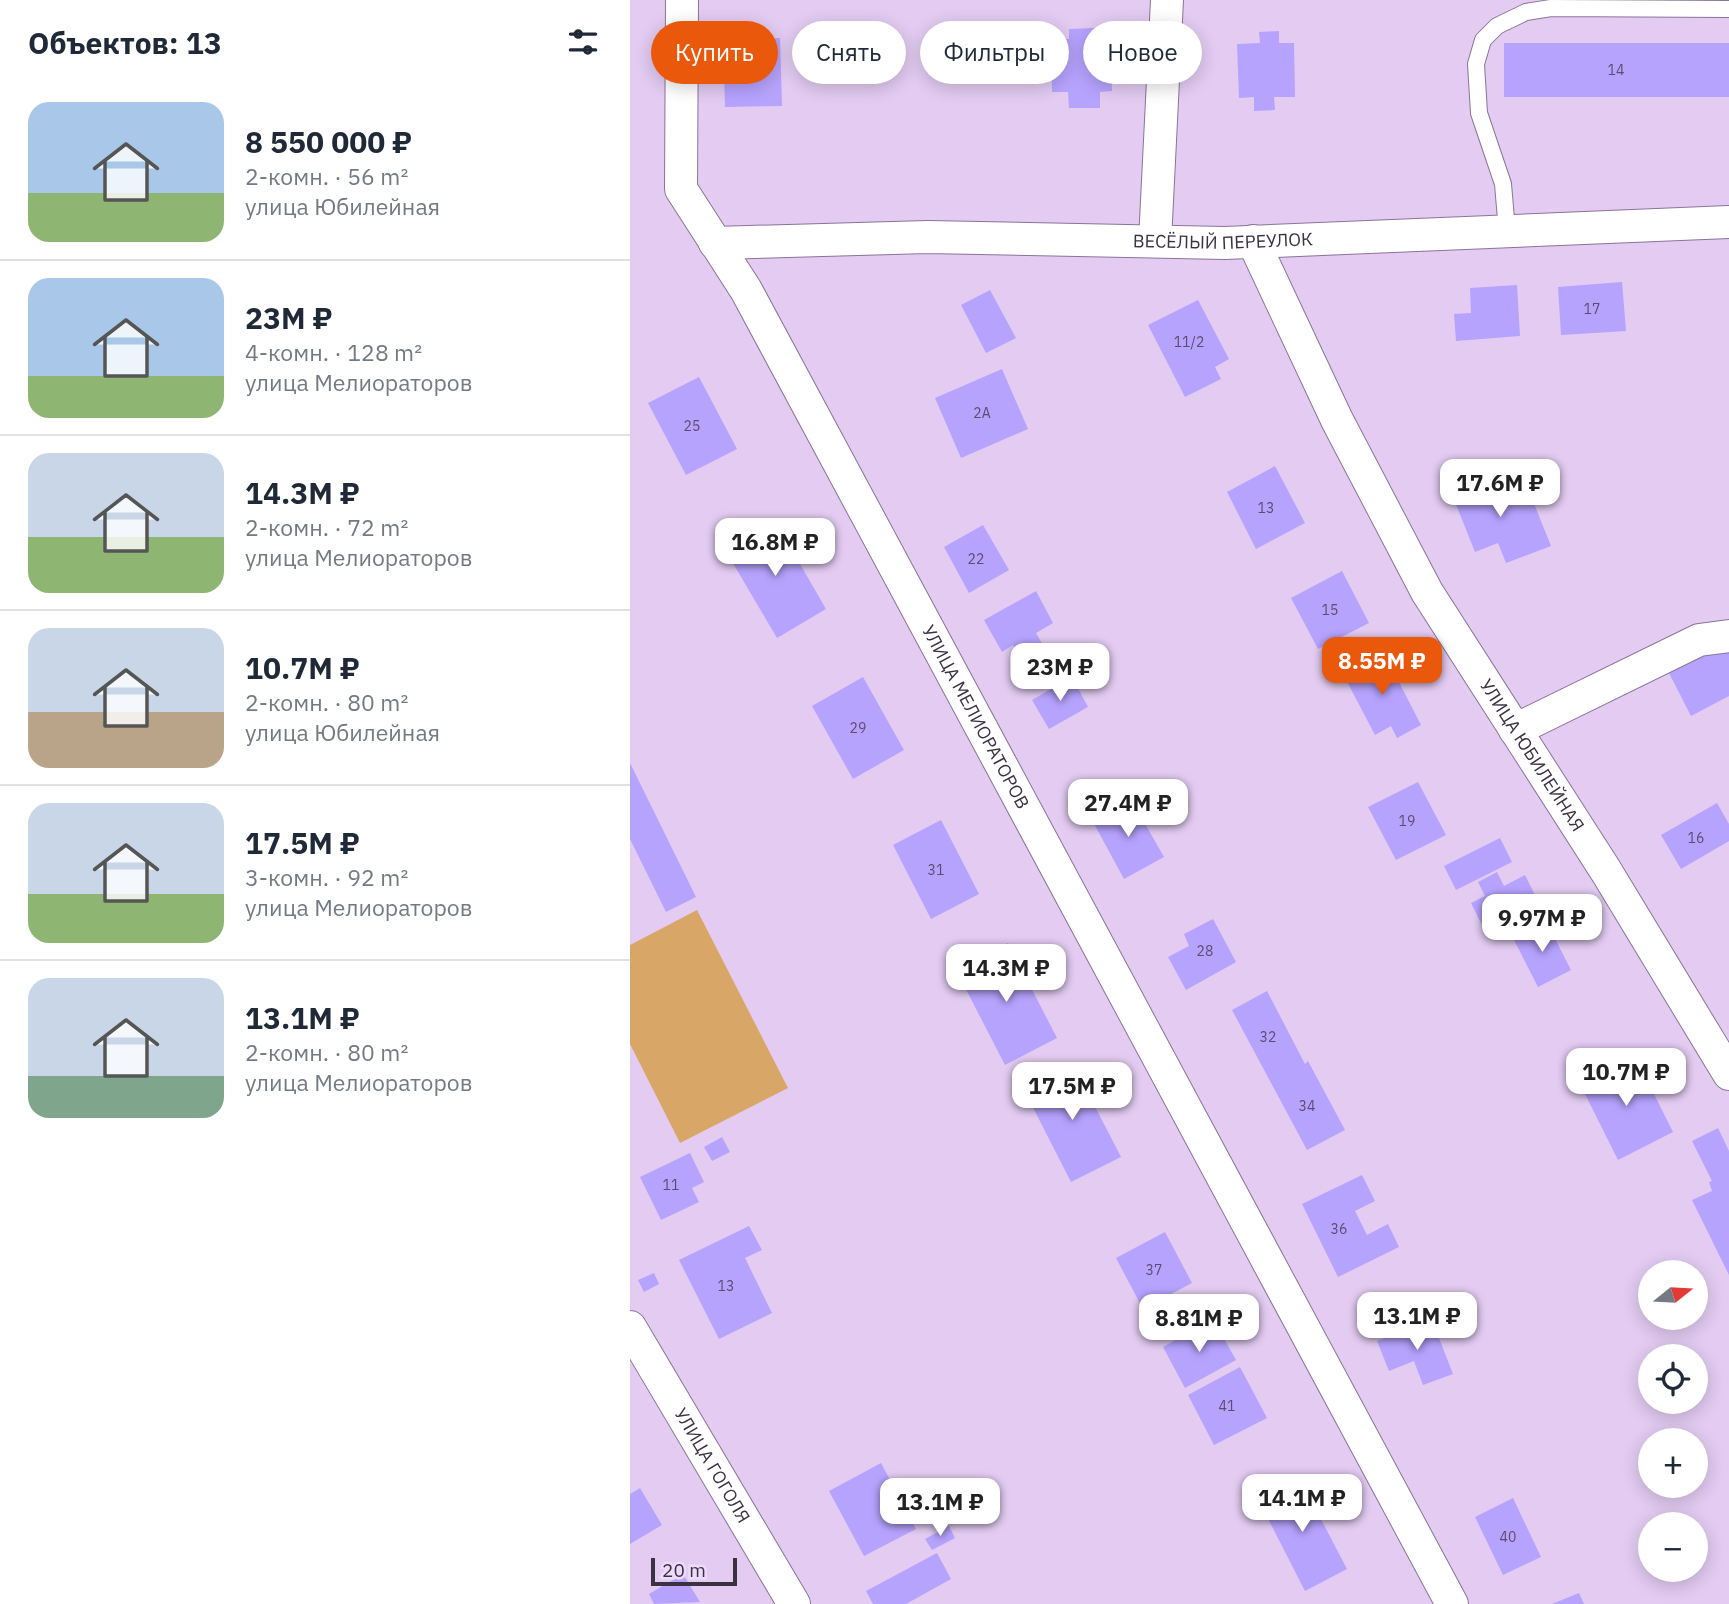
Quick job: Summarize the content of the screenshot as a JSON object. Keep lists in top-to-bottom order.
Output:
{
  "streets": {
    "street": [
      "ВЕСЁЛЫЙ ПЕРЕУЛОК",
      "УЛИЦА МЕЛИОРАТОРОВ",
      "УЛИЦА ЮБИЛЕЙНАЯ",
      "УЛИЦА ГОГОЛЯ"
    ]
  },
  "crossings": [
    ["ВЕСЁЛЫЙ ПЕРЕУЛОК", "УЛИЦА МЕЛИОРАТОРОВ"],
    ["ВЕСЁЛЫЙ ПЕРЕУЛОК", "УЛИЦА ЮБИЛЕЙНАЯ"]
  ],
  "house_numbers": [
    "14",
    "17",
    "11/2",
    "2А",
    "25",
    "13",
    "22",
    "15",
    "29",
    "19",
    "16",
    "31",
    "28",
    "32",
    "34",
    "11",
    "36",
    "37",
    "13",
    "41",
    "40"
  ],
  "scale_bar": "20 m",
  "north": "right",
  "page": {
    "heading": "Объектов: 13",
    "chip": [
      "Купить",
      "Снять",
      "Фильтры",
      "Новое"
    ],
    "list": [
      {
        "name": "8 550 000 ₽",
        "note": "2-комн. · 56 m² · улица Юбилейная"
      },
      {
        "name": "23M ₽",
        "note": "4-комн. · 128 m² · улица Мелиораторов"
      },
      {
        "name": "14.3M ₽",
        "note": "2-комн. · 72 m² · улица Мелиораторов"
      },
      {
        "name": "10.7M ₽",
        "note": "2-комн. · 80 m² · улица Юбилейная"
      },
      {
        "name": "17.5M ₽",
        "note": "3-комн. · 92 m² · улица Мелиораторов"
      },
      {
        "name": "13.1M ₽",
        "note": "2-комн. · 80 m² · улица Мелиораторов"
      }
    ],
    "price": [
      "17.6M ₽",
      "16.8M ₽",
      "8.55M ₽",
      "23M ₽",
      "27.4M ₽",
      "9.97M ₽",
      "14.3M ₽",
      "10.7M ₽",
      "17.5M ₽",
      "13.1M ₽",
      "8.81M ₽",
      "14.1M ₽",
      "13.1M ₽"
    ],
    "map_buttons": ["+", "−"],
    "scale": "20 m"
  }
}
